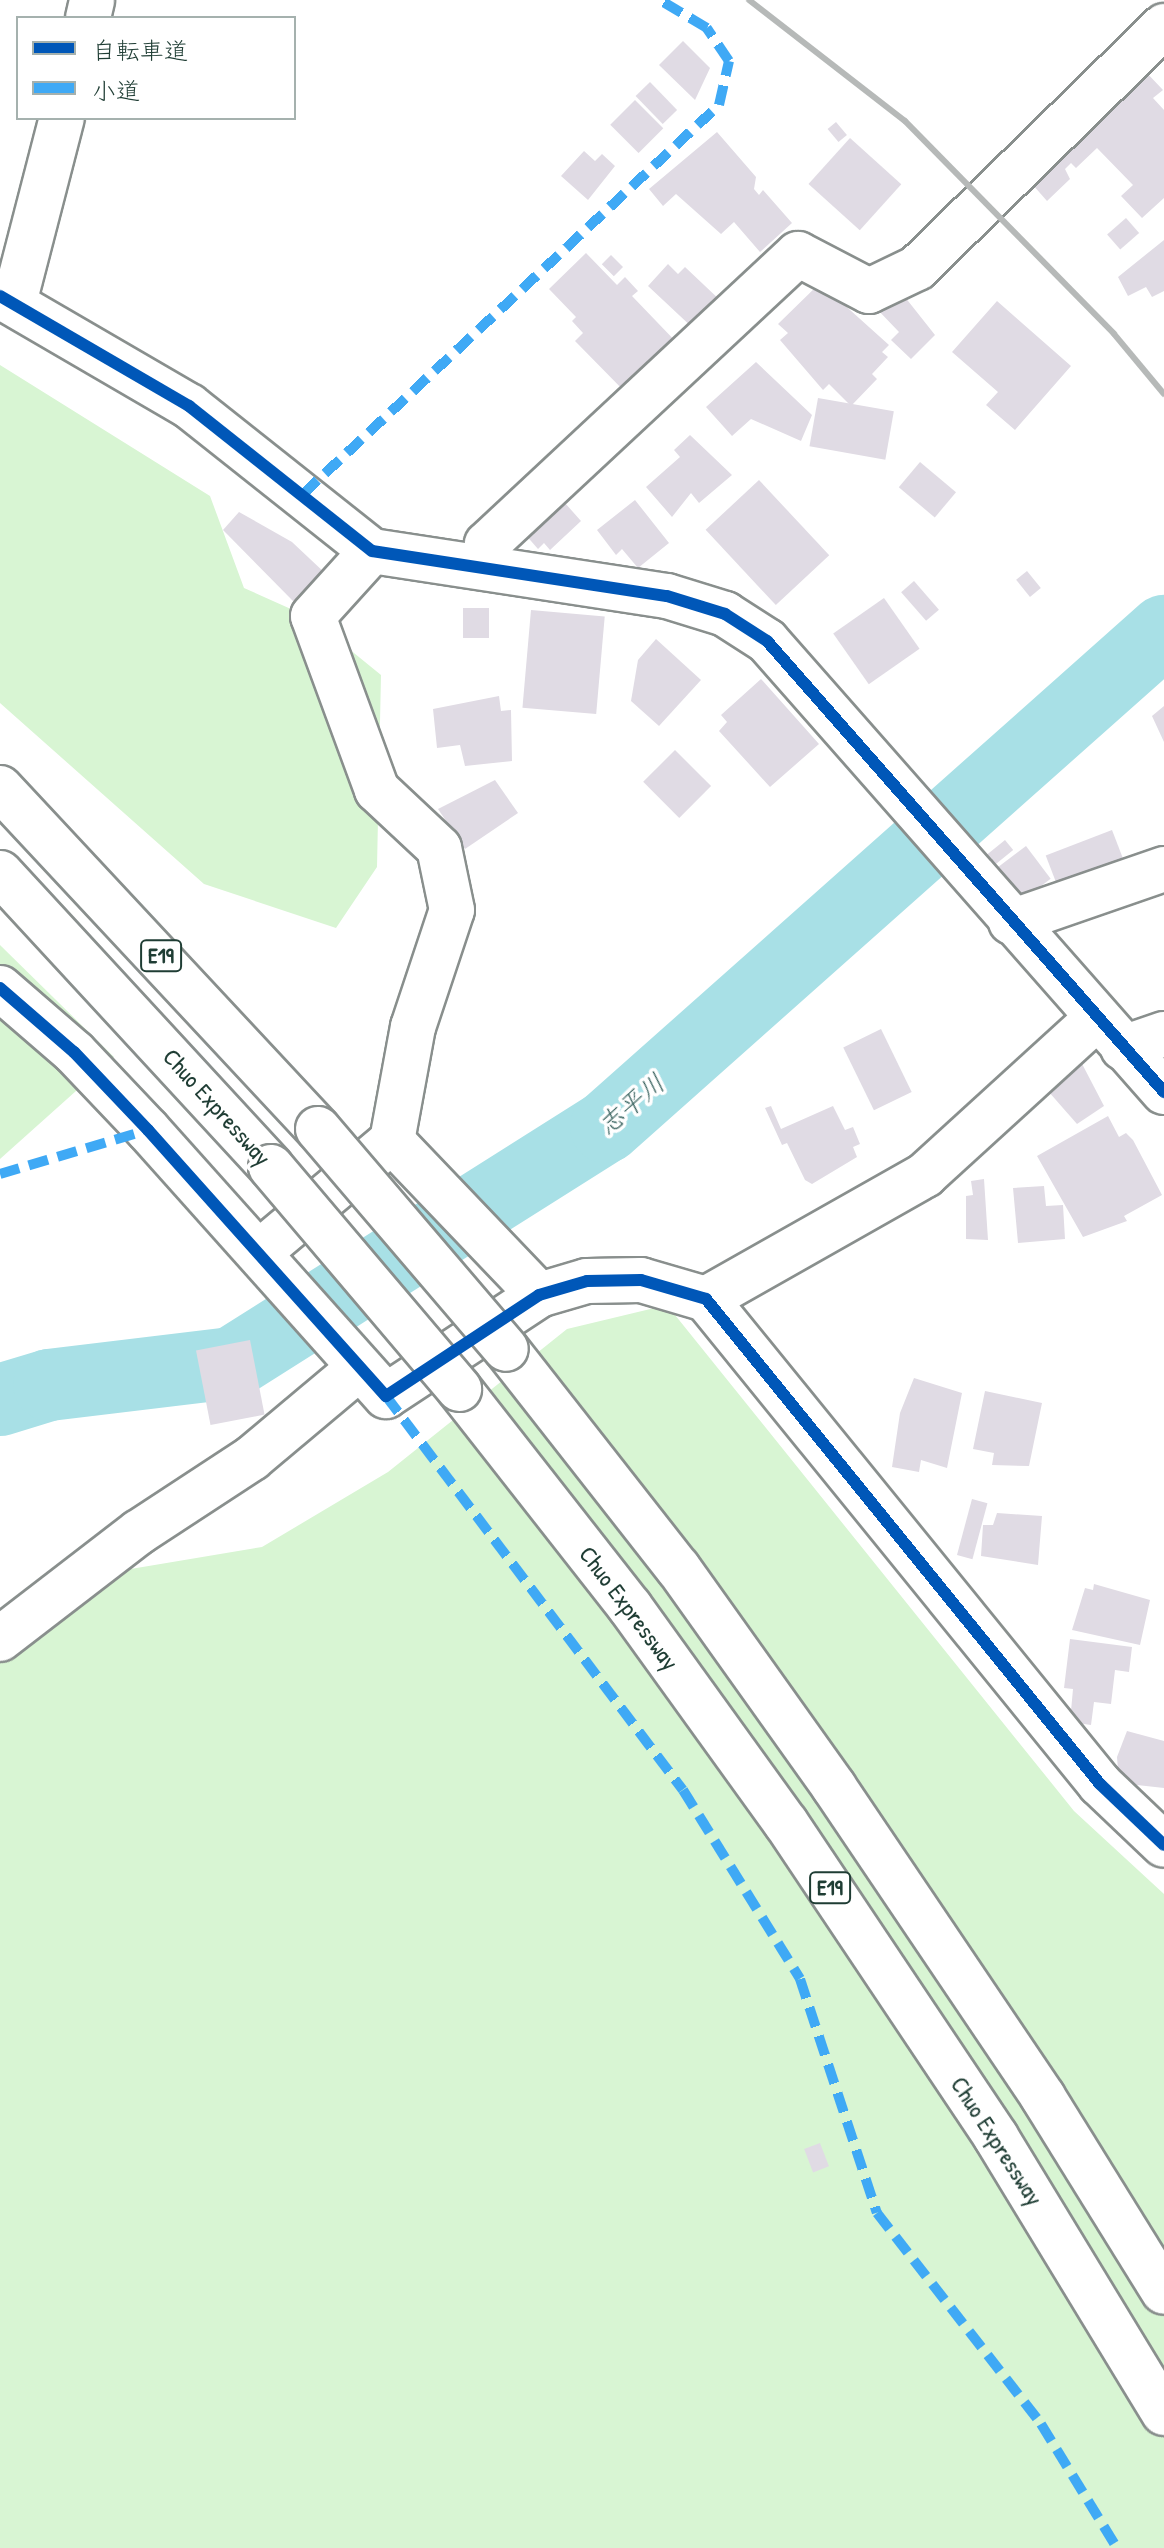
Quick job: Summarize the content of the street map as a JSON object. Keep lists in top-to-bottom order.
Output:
{
  "streets": {
    "main road": ["E19", "Chuo Expressway"]
  },
  "water": ["志平川"],
  "legend": ["自転車道", "小道"]
}
